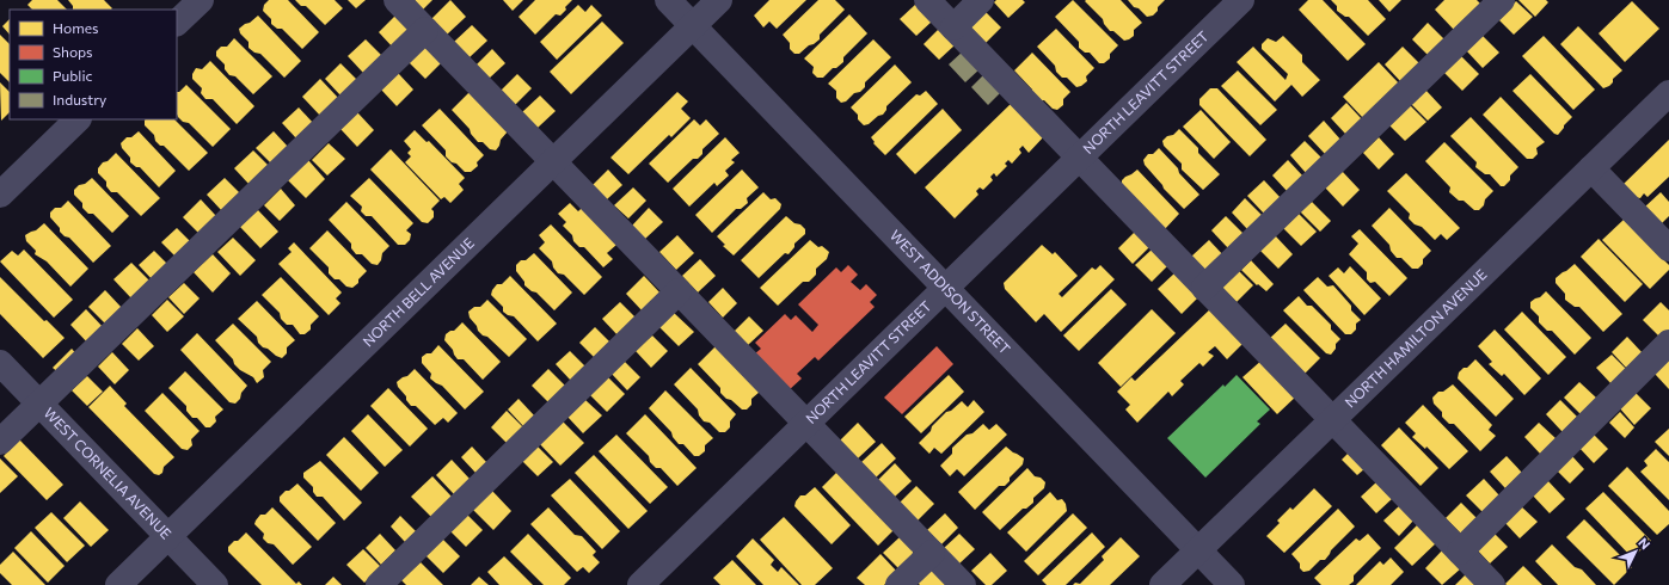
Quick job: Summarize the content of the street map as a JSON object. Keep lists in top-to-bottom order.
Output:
{
  "streets": {
    "street": [
      "NORTH LEAVITT STREET",
      "NORTH BELL AVENUE",
      "WEST ADDISON STREET",
      "NORTH HAMILTON AVENUE",
      "WEST CORNELIA AVENUE"
    ]
  },
  "crossings": [
    ["NORTH LEAVITT STREET", "WEST ADDISON STREET"],
    ["NORTH BELL AVENUE", "WEST ADDISON STREET"],
    ["NORTH BELL AVENUE", "WEST CORNELIA AVENUE"],
    ["WEST ADDISON STREET", "NORTH HAMILTON AVENUE"]
  ],
  "legend": [
    "Homes",
    "Shops",
    "Public",
    "Industry"
  ],
  "north": "top right"
}
